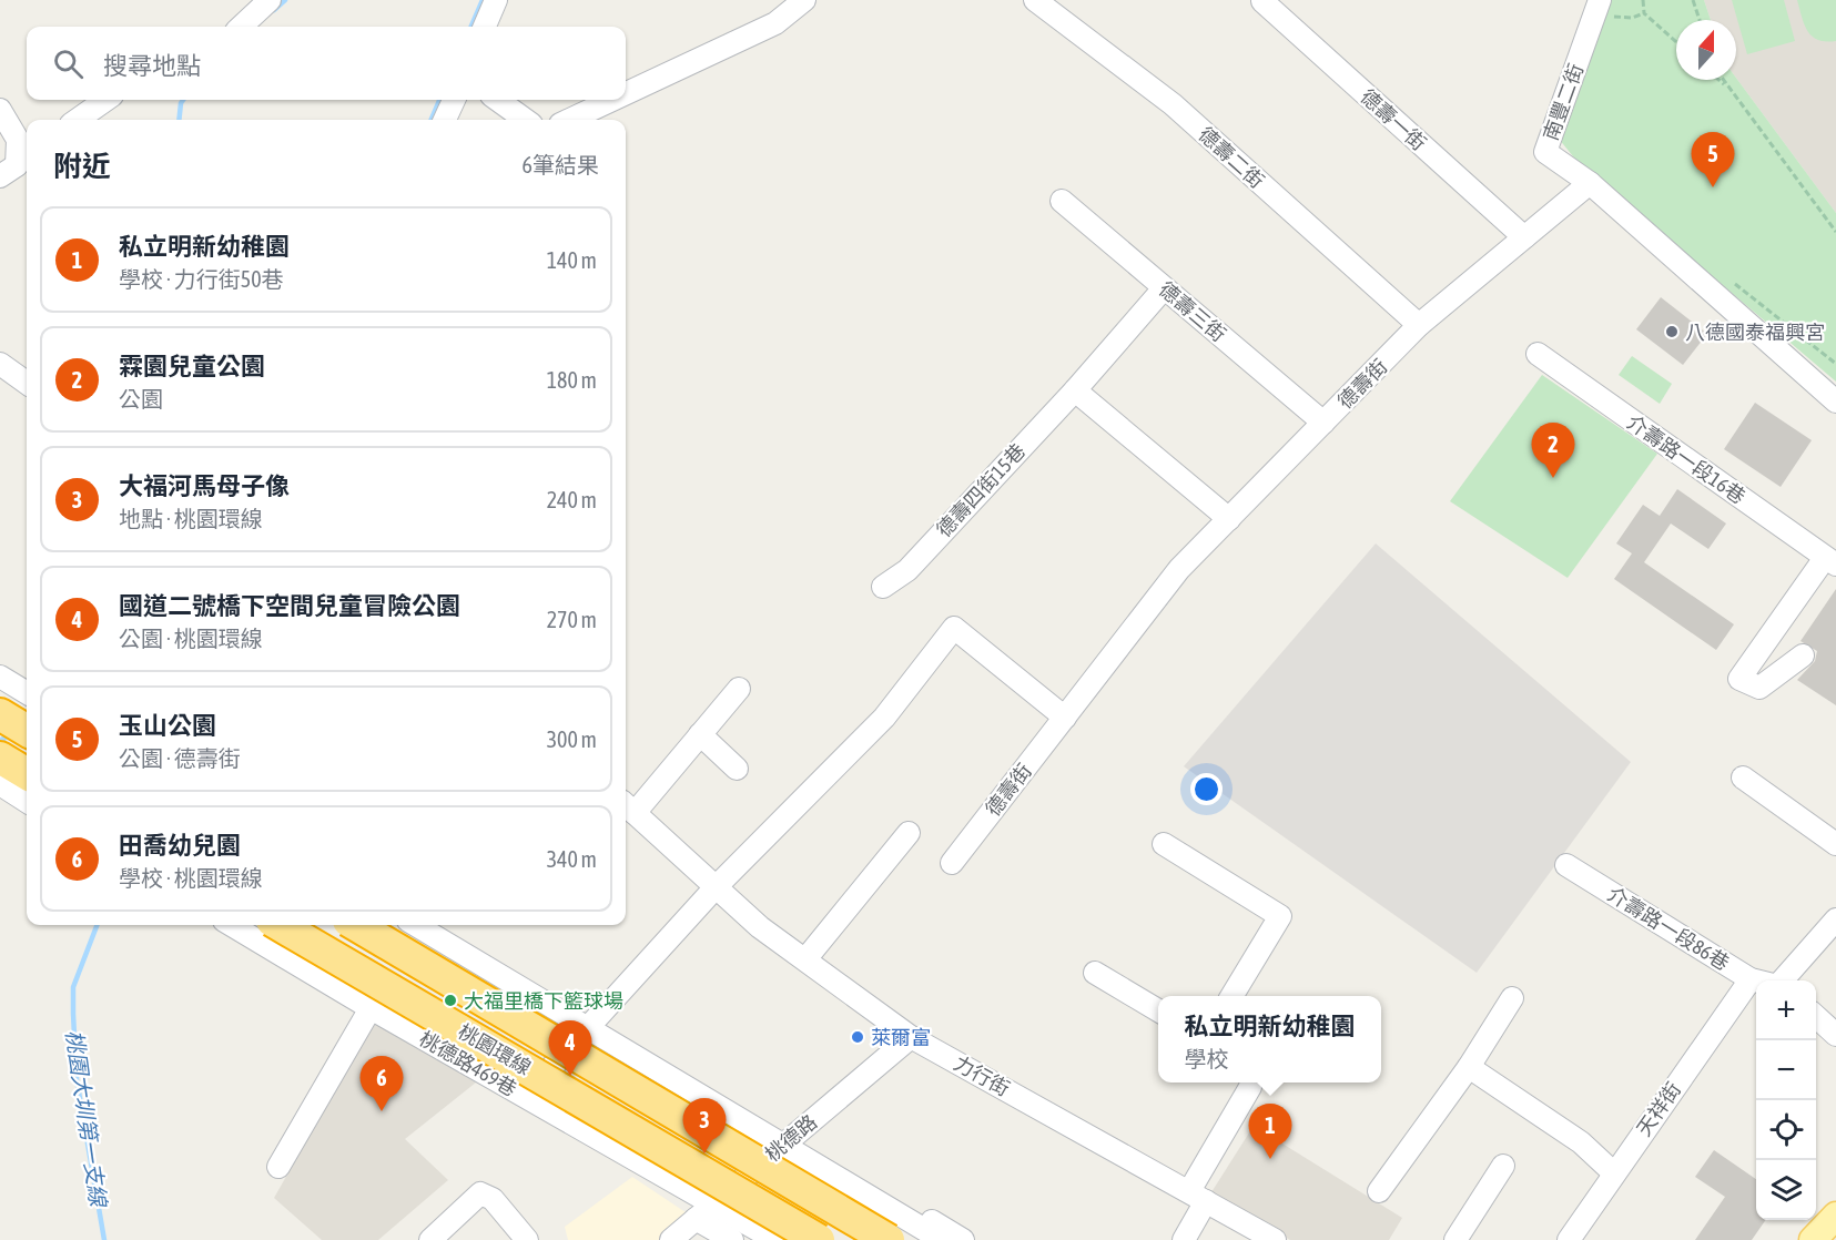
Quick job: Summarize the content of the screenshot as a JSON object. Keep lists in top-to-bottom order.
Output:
{
  "streets": {
    "highway": ["桃園環線"],
    "street": [
      "南豐二街",
      "德壽一街",
      "德壽二街",
      "德壽三街",
      "德壽街",
      "介壽路一段16巷",
      "德壽四街15巷",
      "介壽路一段86巷",
      "桃德路469巷",
      "力行街",
      "天祥街",
      "桃德路"
    ]
  },
  "crossings": [
    ["南豐二街", "德壽街"],
    ["德壽一街", "德壽街"],
    ["德壽二街", "德壽街"],
    ["德壽三街", "德壽街"],
    ["德壽三街", "德壽四街15巷"],
    ["介壽路一段86巷", "天祥街"],
    ["桃園環線", "桃德路469巷"],
    ["桃德路469巷", "桃德路"],
    ["力行街", "桃德路"]
  ],
  "water": ["桃園大圳第一支線"],
  "places": ["八德國泰福興宮", "大福里橋下籃球場", "萊爾富"],
  "north": "top",
  "page": {
    "search": "搜尋地點",
    "heading": ["附近", "6筆結果"],
    "pins": [
      "5",
      "2",
      "4",
      "6",
      "3",
      "1"
    ],
    "list": [
      {
        "mark": "1",
        "name": "私立明新幼稚園",
        "note": "學校 · 力行街50巷",
        "value": "140 m"
      },
      {
        "mark": "2",
        "name": "霖園兒童公園",
        "note": "公園",
        "value": "180 m"
      },
      {
        "mark": "3",
        "name": "大福河馬母子像",
        "note": "地點 · 桃園環線",
        "value": "240 m"
      },
      {
        "mark": "4",
        "name": "國道二號橋下空間兒童冒險公園",
        "note": "公園 · 桃園環線",
        "value": "270 m"
      },
      {
        "mark": "5",
        "name": "玉山公園",
        "note": "公園 · 德壽街",
        "value": "300 m"
      },
      {
        "mark": "6",
        "name": "田喬幼兒園",
        "note": "學校 · 桃園環線",
        "value": "340 m"
      }
    ],
    "map_buttons": ["+", "−"],
    "popup": ["私立明新幼稚園", "學校"]
  }
}
